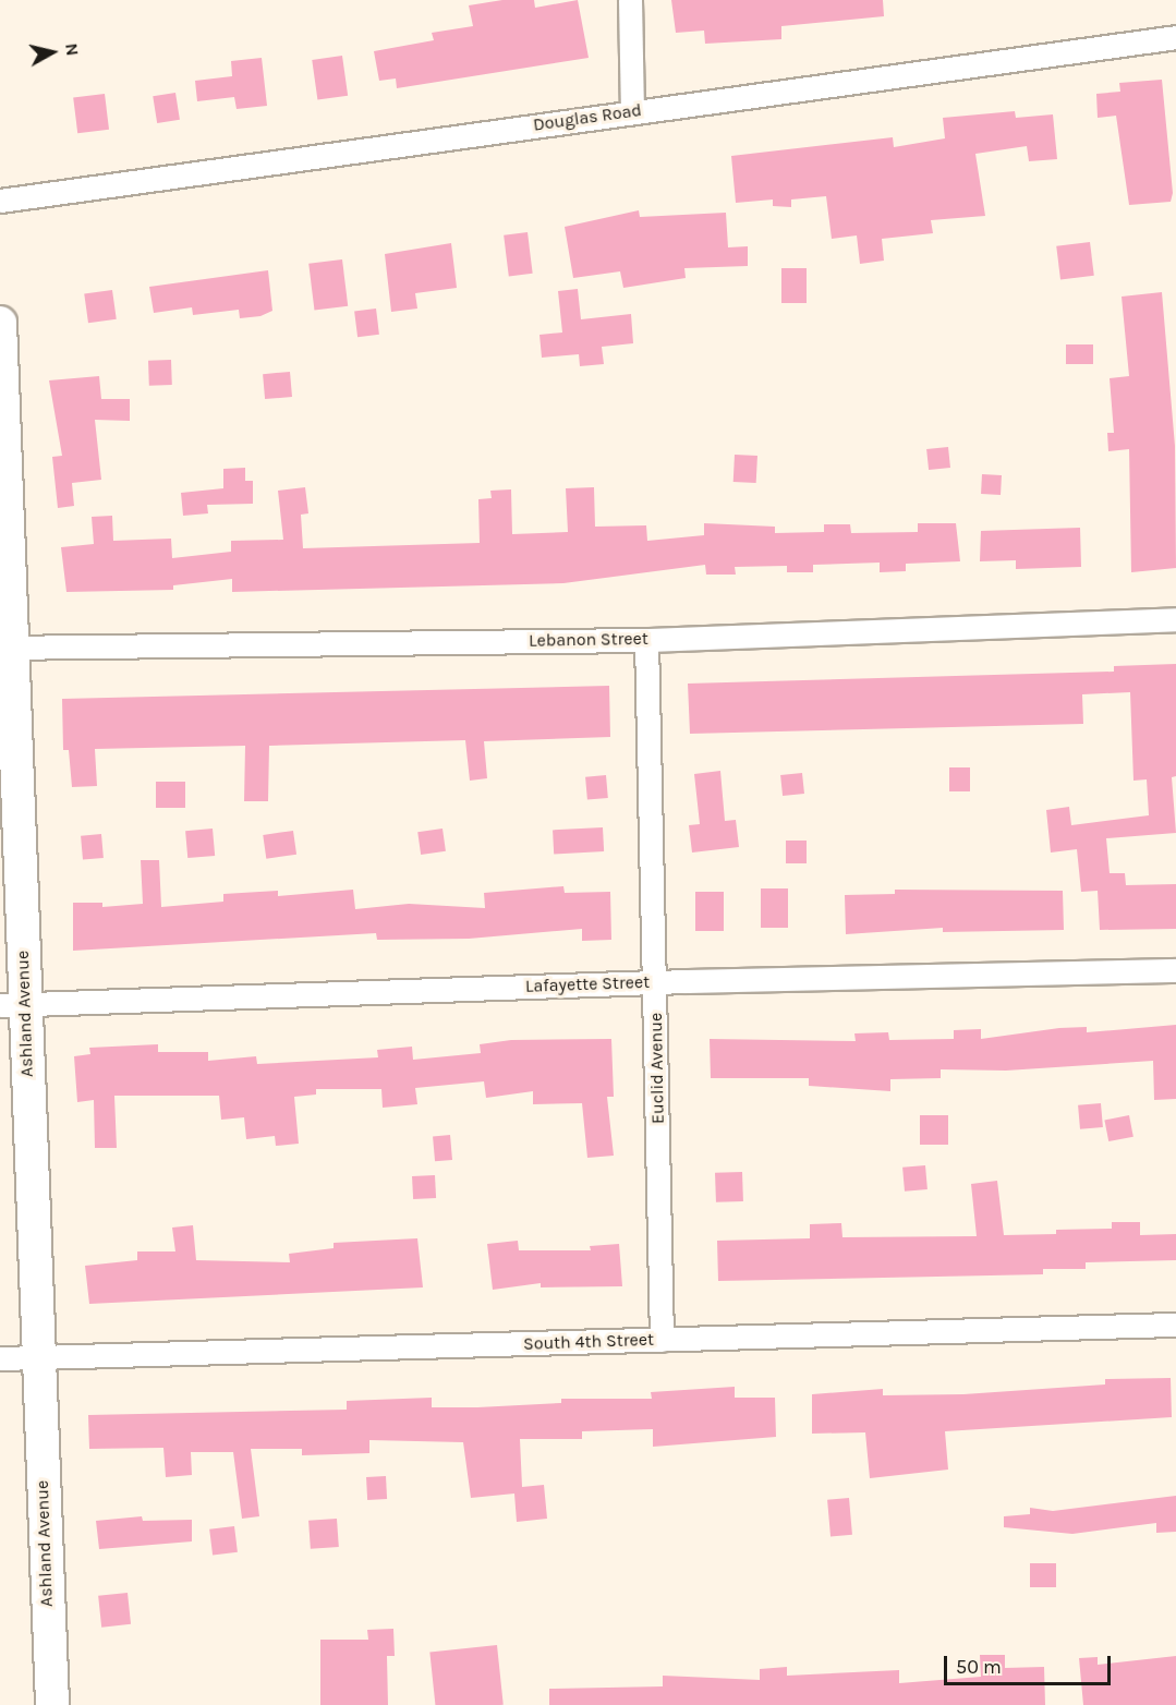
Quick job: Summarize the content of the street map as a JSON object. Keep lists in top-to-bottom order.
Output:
{
  "streets": {
    "street": [
      "Douglas Road",
      "Lebanon Street",
      "Lafayette Street",
      "Ashland Avenue",
      "Euclid Avenue",
      "South 4th Street"
    ]
  },
  "crossings": [
    ["Lebanon Street", "Ashland Avenue"],
    ["Lebanon Street", "Euclid Avenue"],
    ["Lafayette Street", "Ashland Avenue"],
    ["Lafayette Street", "Euclid Avenue"],
    ["Ashland Avenue", "South 4th Street"],
    ["Euclid Avenue", "South 4th Street"]
  ],
  "scale_bar": "50 m",
  "north": "right"
}
